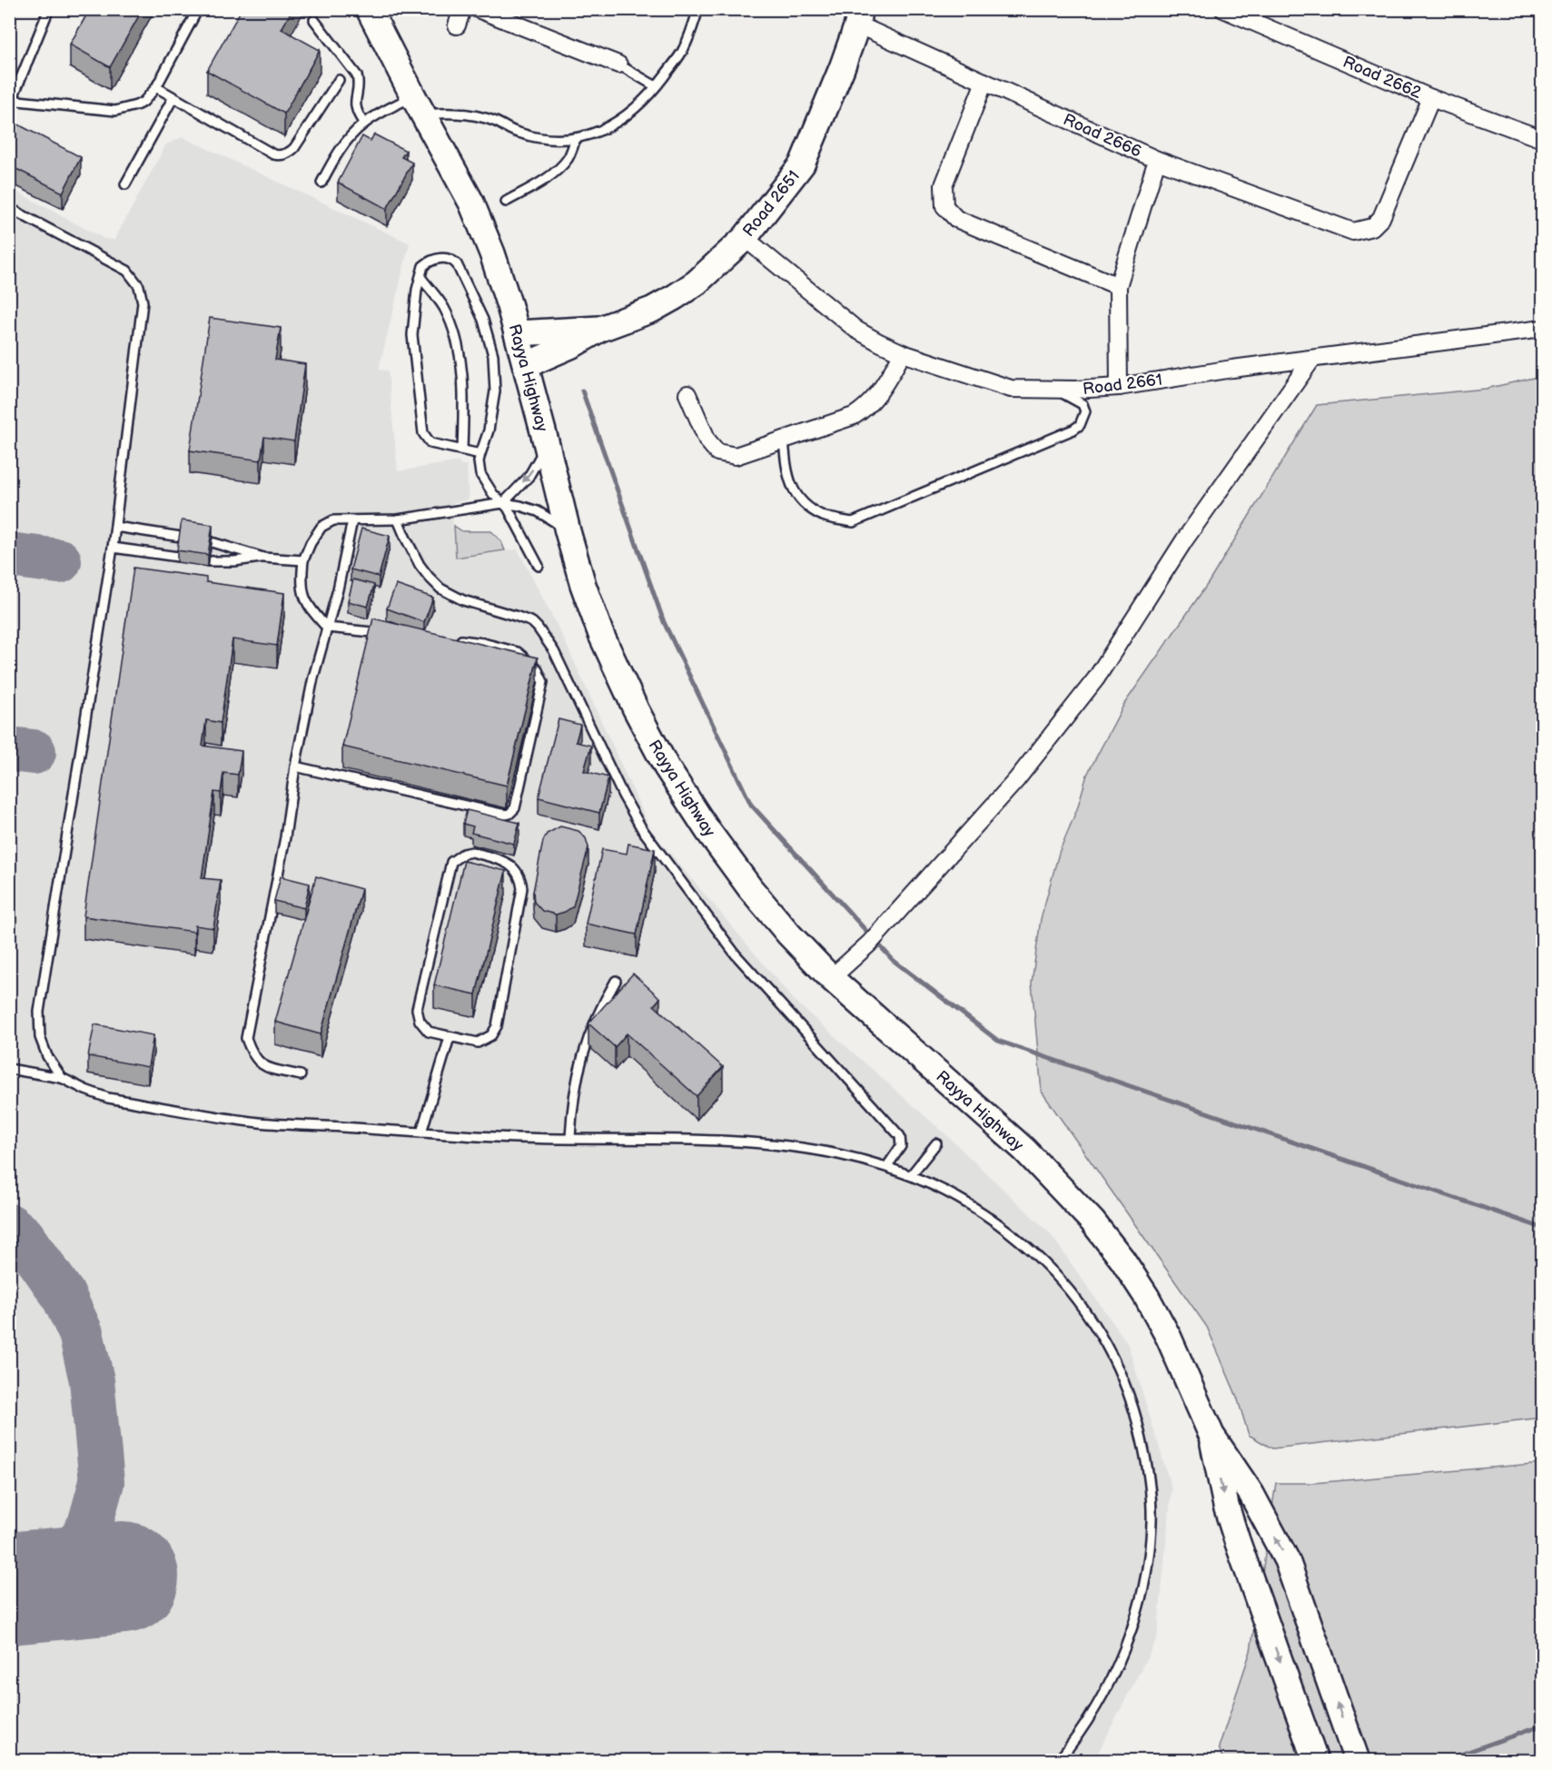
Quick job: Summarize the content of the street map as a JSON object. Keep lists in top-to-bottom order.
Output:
{
  "streets": {
    "main road": ["Road 2651", "Rayya Highway"],
    "street": ["Road 2662", "Road 2666", "Road 2661"]
  },
  "crossings": [
    ["Road 2662", "Road 2666"],
    ["Road 2666", "Road 2651"],
    ["Road 2651", "Rayya Highway"],
    ["Road 2651", "Road 2661"]
  ]
}
